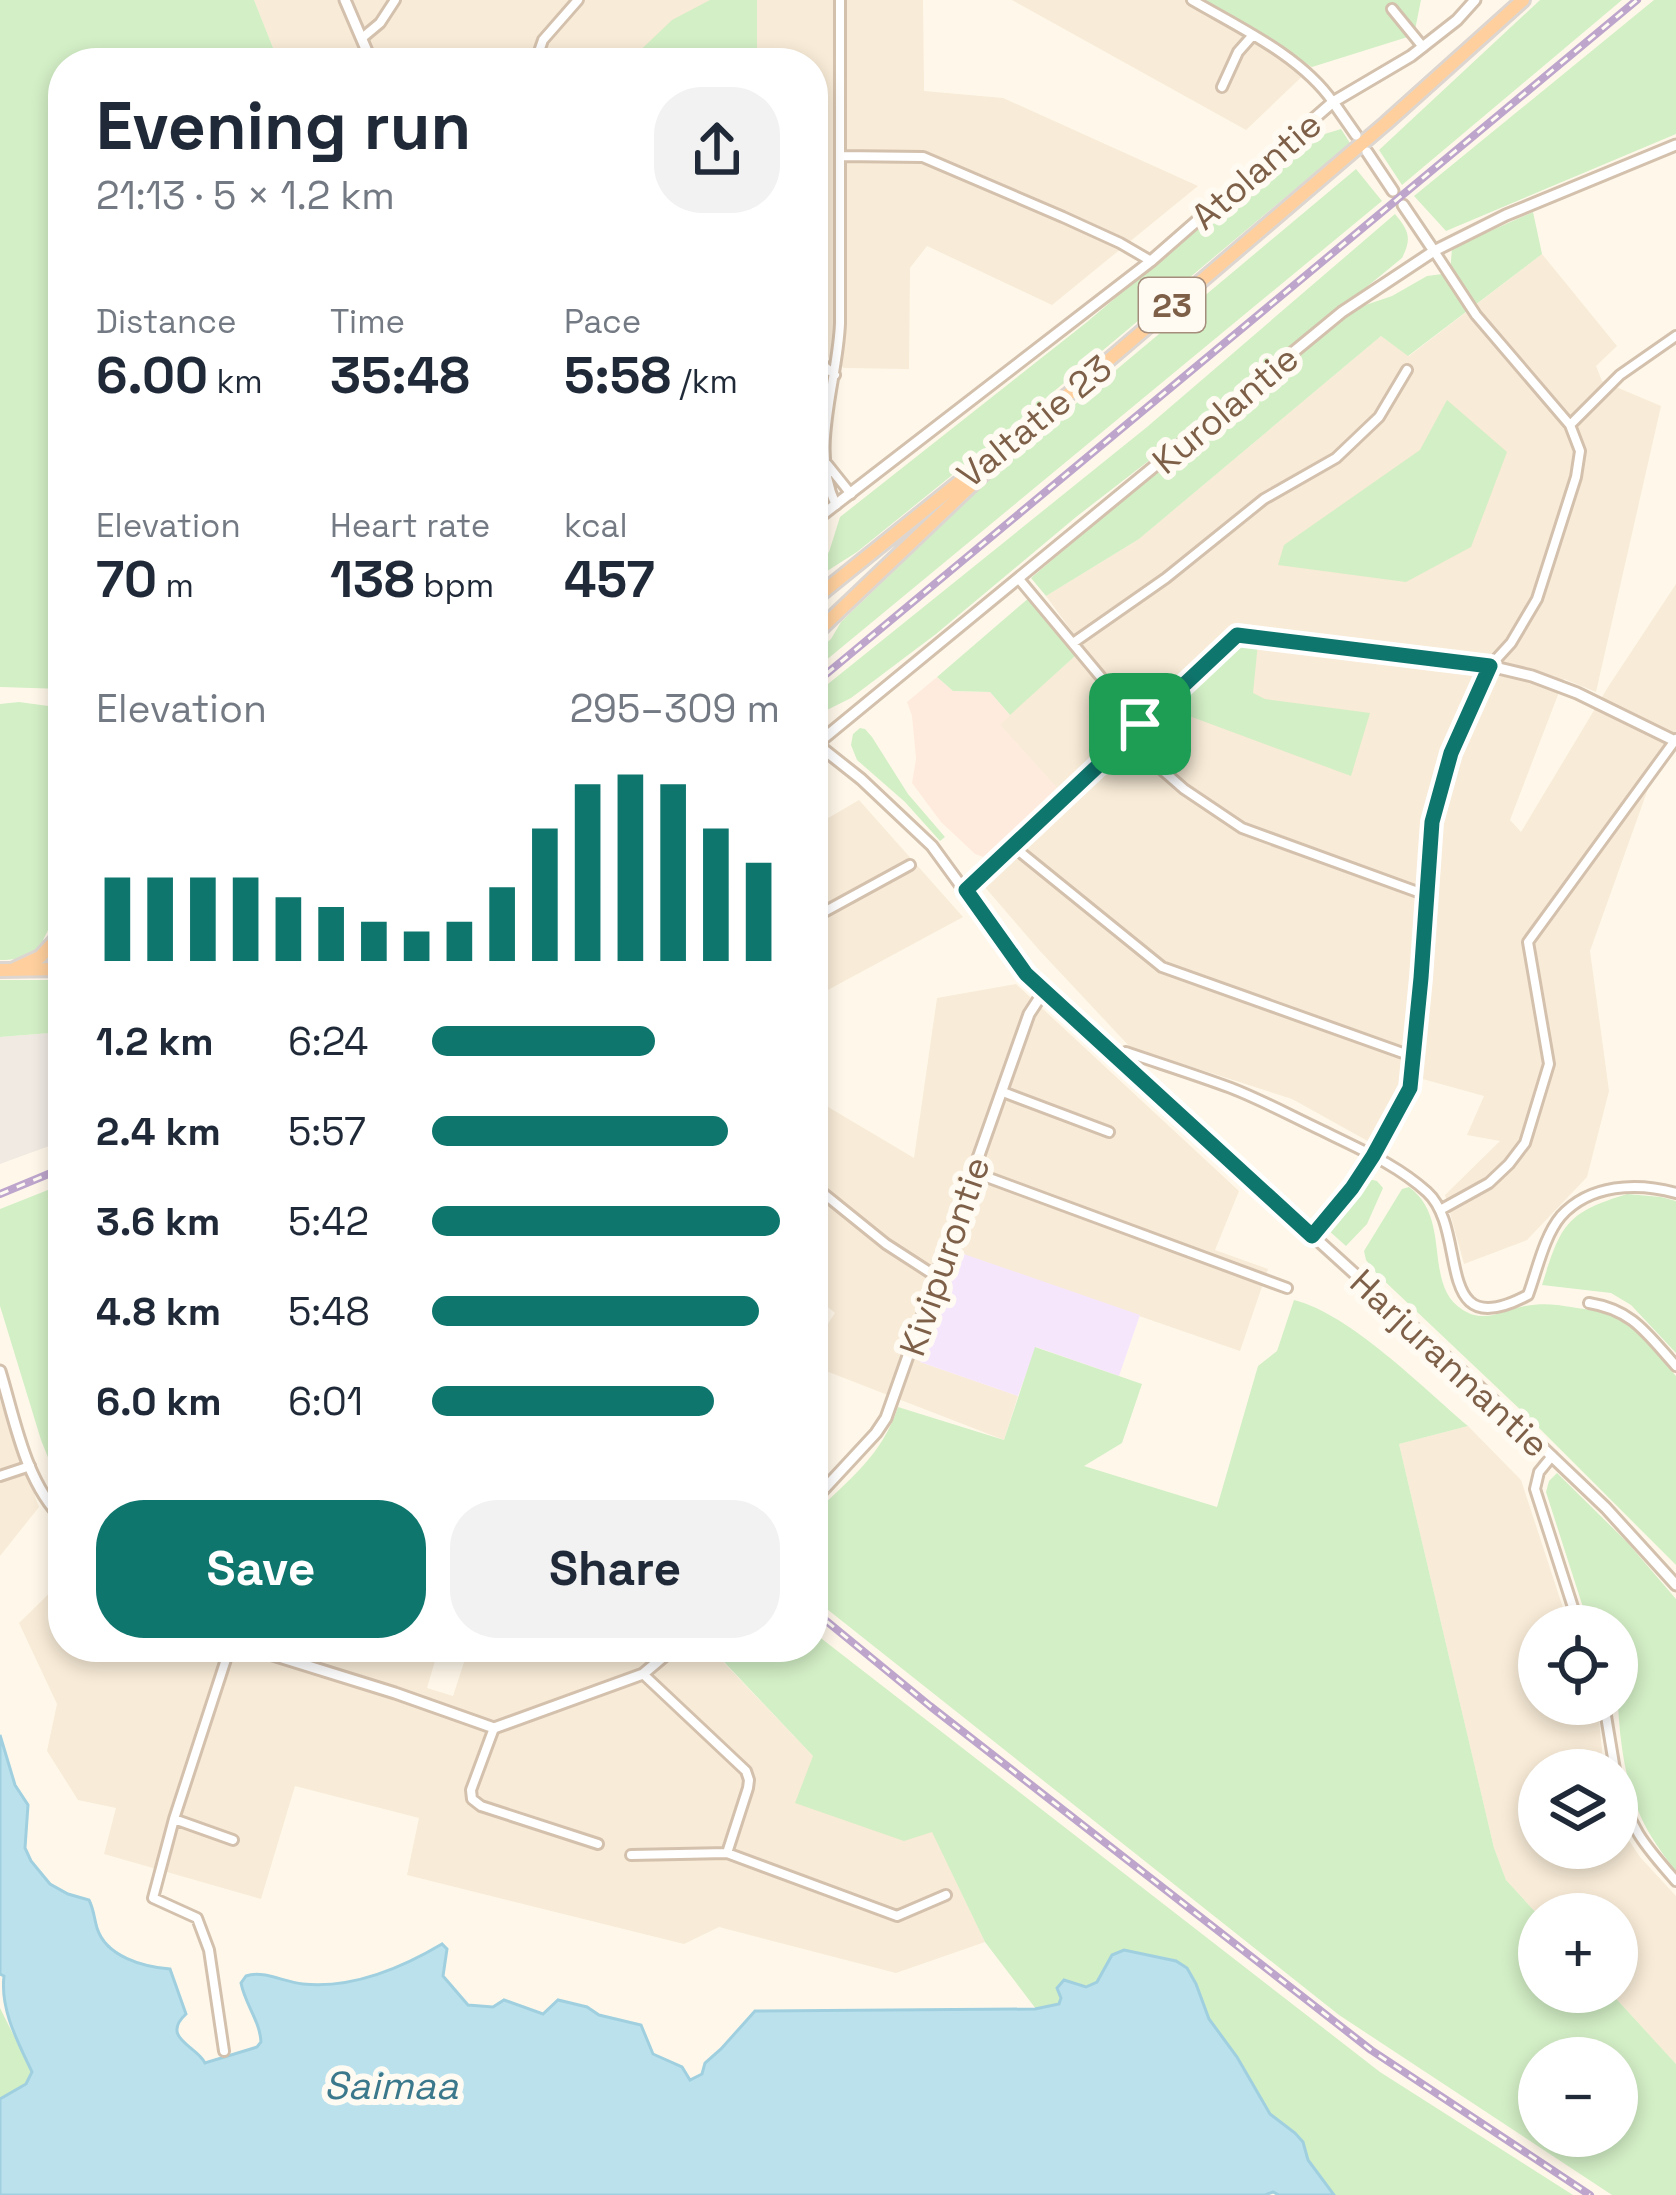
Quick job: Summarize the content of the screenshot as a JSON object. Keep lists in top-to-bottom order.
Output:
{
  "streets": {
    "highway": ["23", "Valtatie 23"],
    "street": [
      "Atolantie",
      "Kurolantie",
      "Kivipurontie",
      "Harjurannantie"
    ]
  },
  "crossings": [
    ["Kivipurontie", "Harjurannantie"]
  ],
  "water": ["Saimaa"],
  "page": {
    "heading": ["Evening run", "21:13 · 5 × 1.2 km"],
    "stats": [
      ["Distance", "6.00 km"],
      ["Time", "35:48"],
      ["Pace", "5:58 /km"],
      ["Elevation", "70 m"],
      ["Heart rate", "138 bpm"],
      ["kcal", "457"]
    ],
    "chart": ["Elevation", "295–309 m"],
    "list": [
      {
        "name": "1.2 km",
        "note": "6:24"
      },
      {
        "name": "2.4 km",
        "note": "5:57"
      },
      {
        "name": "3.6 km",
        "note": "5:42"
      },
      {
        "name": "4.8 km",
        "note": "5:48"
      },
      {
        "name": "6.0 km",
        "note": "6:01"
      }
    ],
    "buttons": ["Save", "Share"],
    "map_buttons": ["+", "−"]
  }
}
